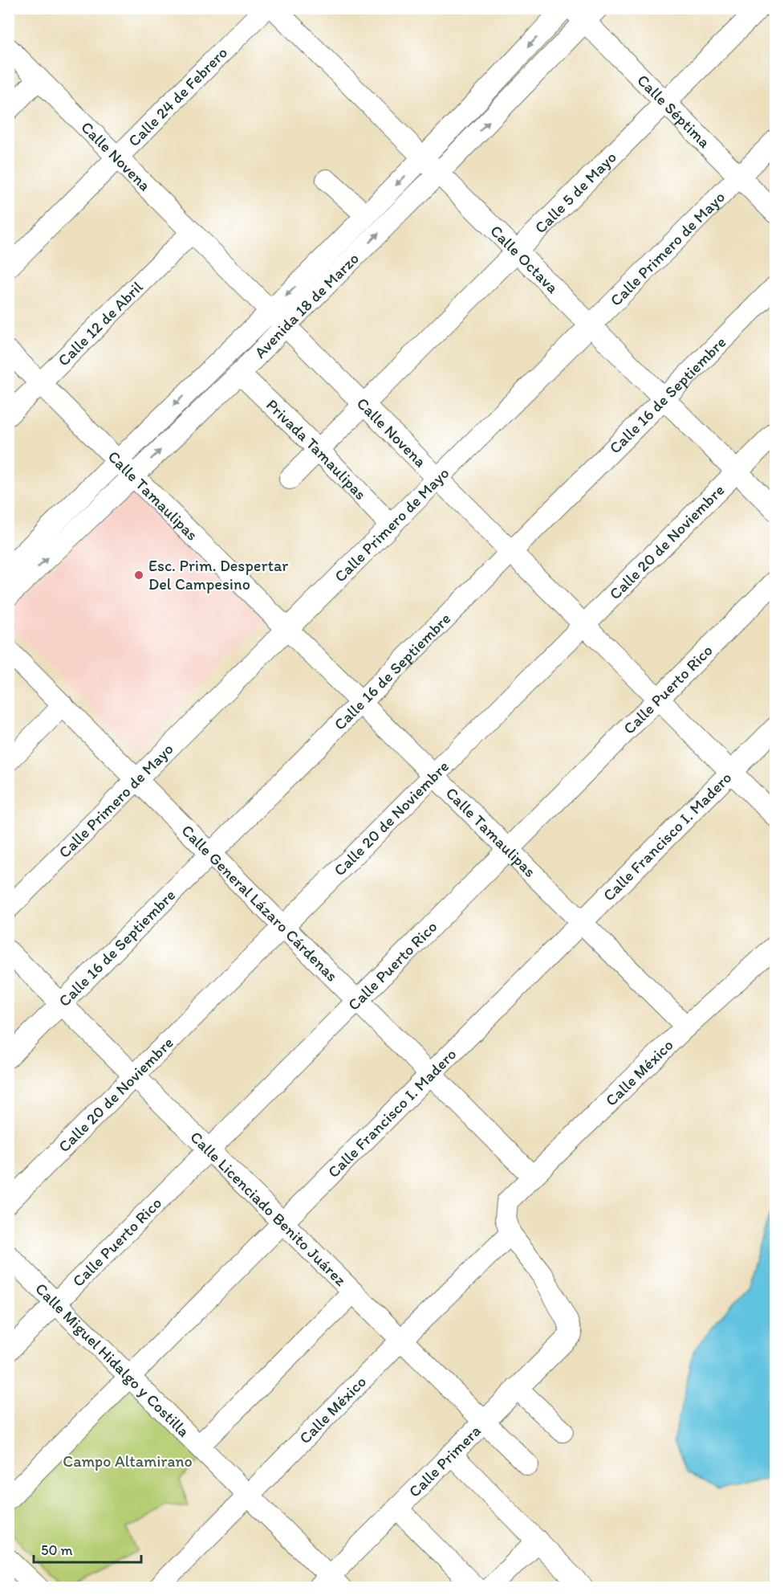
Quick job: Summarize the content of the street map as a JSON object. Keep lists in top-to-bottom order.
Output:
{
  "streets": {
    "street": [
      "Calle 24 de Febrero",
      "Calle Séptima",
      "Calle Novena",
      "Calle 5 de Mayo",
      "Calle Primero de Mayo",
      "Calle Octava",
      "Avenida 18 de Marzo",
      "Calle 12 de Abril",
      "Calle 16 de Septiembre",
      "Privada Tamaulipas",
      "Calle Tamaulipas",
      "Calle 20 de Noviembre",
      "Calle Puerto Rico",
      "Calle Francisco I. Madero",
      "Calle General Lázaro Cárdenas",
      "Calle México",
      "Calle Licenciado Benito Juárez",
      "Calle Miguel Hidalgo y Costilla",
      "Calle Primera"
    ]
  },
  "crossings": [
    ["Calle 24 de Febrero", "Calle Novena"],
    ["Calle Séptima", "Calle 5 de Mayo"],
    ["Calle Séptima", "Calle Primero de Mayo"],
    ["Calle Séptima", "Avenida 18 de Marzo"],
    ["Calle Novena", "Calle 5 de Mayo"],
    ["Calle Novena", "Calle Primero de Mayo"],
    ["Calle Novena", "Avenida 18 de Marzo"],
    ["Calle Novena", "Calle 12 de Abril"],
    ["Calle Novena", "Calle 16 de Septiembre"],
    ["Calle Novena", "Calle 20 de Noviembre"],
    ["Calle Novena", "Calle Puerto Rico"],
    ["Calle Novena", "Calle Francisco I. Madero"],
    ["Calle 5 de Mayo", "Calle Octava"],
    ["Calle 5 de Mayo", "Privada Tamaulipas"],
    ["Calle Primero de Mayo", "Calle Octava"],
    ["Calle Primero de Mayo", "Privada Tamaulipas"],
    ["Calle Primero de Mayo", "Calle Tamaulipas"],
    ["Calle Primero de Mayo", "Calle General Lázaro Cárdenas"],
    ["Calle Octava", "Avenida 18 de Marzo"],
    ["Calle Octava", "Calle 16 de Septiembre"],
    ["Calle Octava", "Calle 20 de Noviembre"],
    ["Avenida 18 de Marzo", "Privada Tamaulipas"],
    ["Avenida 18 de Marzo", "Calle Tamaulipas"],
    ["Calle 12 de Abril", "Calle Tamaulipas"],
    ["Calle 16 de Septiembre", "Calle Tamaulipas"],
    ["Calle 16 de Septiembre", "Calle General Lázaro Cárdenas"],
    ["Calle 16 de Septiembre", "Calle Licenciado Benito Juárez"],
    ["Calle Tamaulipas", "Calle 20 de Noviembre"],
    ["Calle Tamaulipas", "Calle Puerto Rico"],
    ["Calle Tamaulipas", "Calle Francisco I. Madero"],
    ["Calle Tamaulipas", "Calle México"],
    ["Calle 20 de Noviembre", "Calle General Lázaro Cárdenas"],
    ["Calle 20 de Noviembre", "Calle Licenciado Benito Juárez"],
    ["Calle Puerto Rico", "Calle General Lázaro Cárdenas"],
    ["Calle Puerto Rico", "Calle Licenciado Benito Juárez"],
    ["Calle Puerto Rico", "Calle Miguel Hidalgo y Costilla"],
    ["Calle Francisco I. Madero", "Calle General Lázaro Cárdenas"],
    ["Calle Francisco I. Madero", "Calle Licenciado Benito Juárez"],
    ["Calle Francisco I. Madero", "Calle Miguel Hidalgo y Costilla"],
    ["Calle General Lázaro Cárdenas", "Calle México"],
    ["Calle México", "Calle Licenciado Benito Juárez"],
    ["Calle México", "Calle Miguel Hidalgo y Costilla"],
    ["Calle México", "Calle Primera"],
    ["Calle Licenciado Benito Juárez", "Calle Primera"],
    ["Calle Miguel Hidalgo y Costilla", "Calle Primera"]
  ],
  "parks": ["Campo Altamirano"],
  "places": ["Esc. Prim. Despertar Del Campesino"],
  "scale_bar": "50 m"
}
